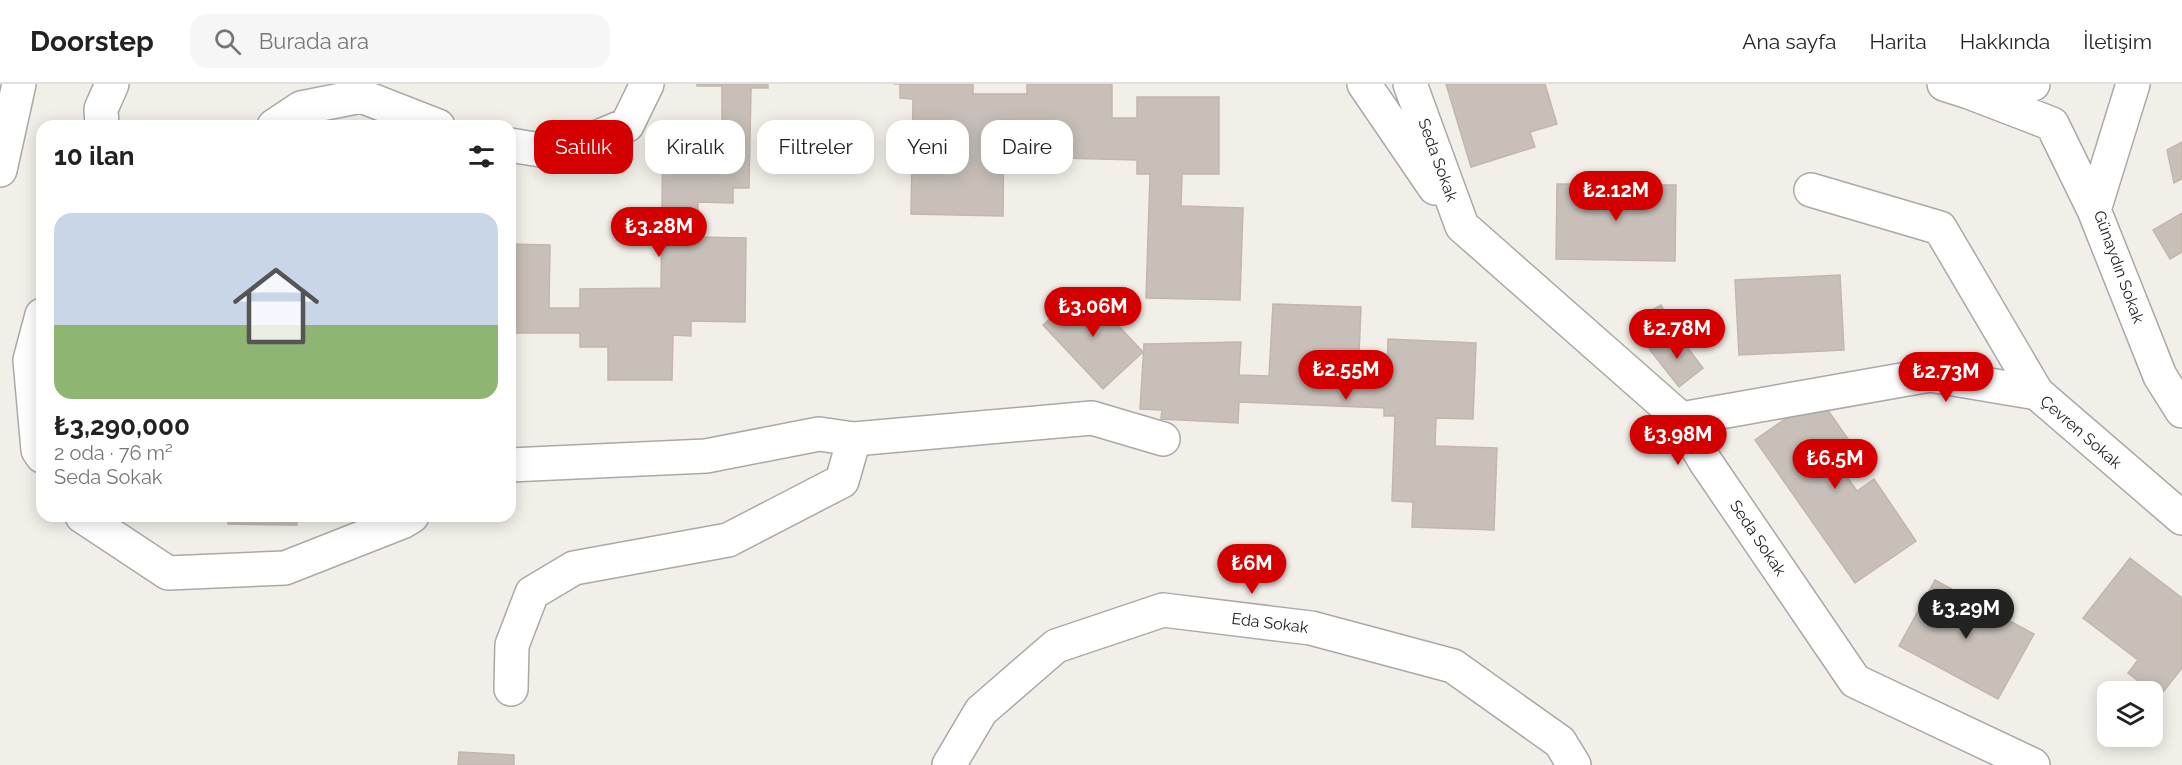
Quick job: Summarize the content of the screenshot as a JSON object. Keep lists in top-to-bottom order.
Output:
{
  "streets": {
    "street": [
      "Seda Sokak",
      "Günaydın Sokak",
      "Çevren Sokak",
      "Eda Sokak"
    ]
  },
  "crossings": [
    ["Seda Sokak", "Çevren Sokak"]
  ],
  "page": {
    "header": "Doorstep",
    "search": "Burada ara",
    "nav": [
      "Ana sayfa",
      "Harita",
      "Hakkında",
      "İletişim"
    ],
    "chip": [
      "Satılık",
      "Kiralık",
      "Filtreler",
      "Yeni",
      "Daire"
    ],
    "heading": "10 ilan",
    "price": [
      "₺2.12M",
      "₺3.28M",
      "₺3.06M",
      "₺2.78M",
      "₺2.55M",
      "₺2.73M",
      "₺3.98M",
      "₺6.5M",
      "₺6M",
      "₺3.29M"
    ],
    "list": [
      {
        "name": "₺3,290,000",
        "note": "2 oda · 76 m² · Seda Sokak"
      }
    ]
  }
}
